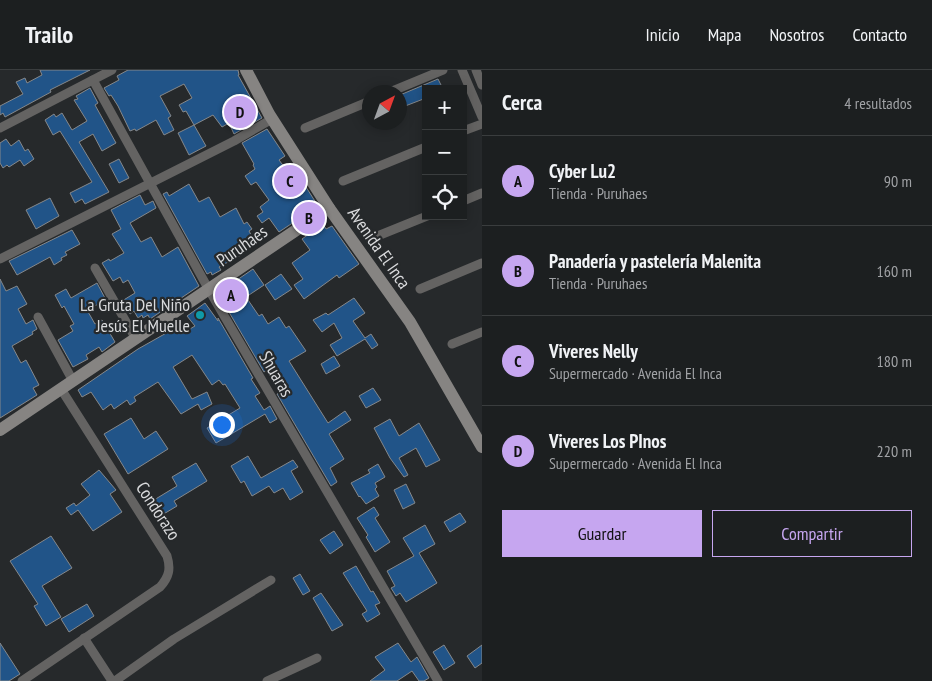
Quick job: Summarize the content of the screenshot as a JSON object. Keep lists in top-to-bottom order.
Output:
{
  "streets": {
    "street": [
      "Puruhaes",
      "Avenida El Inca",
      "Shuaras",
      "Condorazo"
    ]
  },
  "crossings": [
    ["Puruhaes", "Avenida El Inca"],
    ["Puruhaes", "Shuaras"],
    ["Puruhaes", "Condorazo"]
  ],
  "places": ["La Gruta Del Niño Jesús El Muelle"],
  "north": "top right",
  "page": {
    "header": "Trailo",
    "nav": [
      "Inicio",
      "Mapa",
      "Nosotros",
      "Contacto"
    ],
    "heading": ["Cerca", "4 resultados"],
    "map_buttons": ["+", "−"],
    "pins": [
      "D",
      "C",
      "B",
      "A"
    ],
    "list": [
      {
        "mark": "A",
        "name": "Cyber Lu2",
        "note": "Tienda · Puruhaes",
        "value": "90 m"
      },
      {
        "mark": "B",
        "name": "Panadería y pastelería Malenita",
        "note": "Tienda · Puruhaes",
        "value": "160 m"
      },
      {
        "mark": "C",
        "name": "Viveres Nelly",
        "note": "Supermercado · Avenida El Inca",
        "value": "180 m"
      },
      {
        "mark": "D",
        "name": "Viveres Los PInos",
        "note": "Supermercado · Avenida El Inca",
        "value": "220 m"
      }
    ],
    "buttons": ["Guardar", "Compartir"]
  }
}
